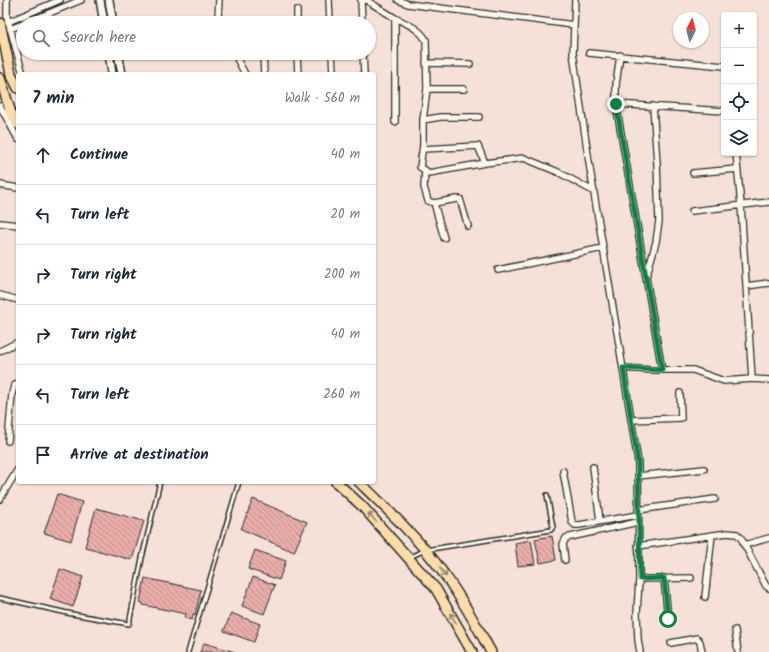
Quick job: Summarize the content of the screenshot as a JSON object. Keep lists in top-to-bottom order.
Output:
{
  "north": "top",
  "page": {
    "map_buttons": ["+", "−"],
    "search": "Search here",
    "heading": ["7 min", "Walk · 560 m"],
    "list": [
      ["Continue", "40 m"],
      ["Turn left", "20 m"],
      ["Turn right", "200 m"],
      ["Turn right", "40 m"],
      ["Turn left", "260 m"],
      "Arrive at destination"
    ]
  }
}
